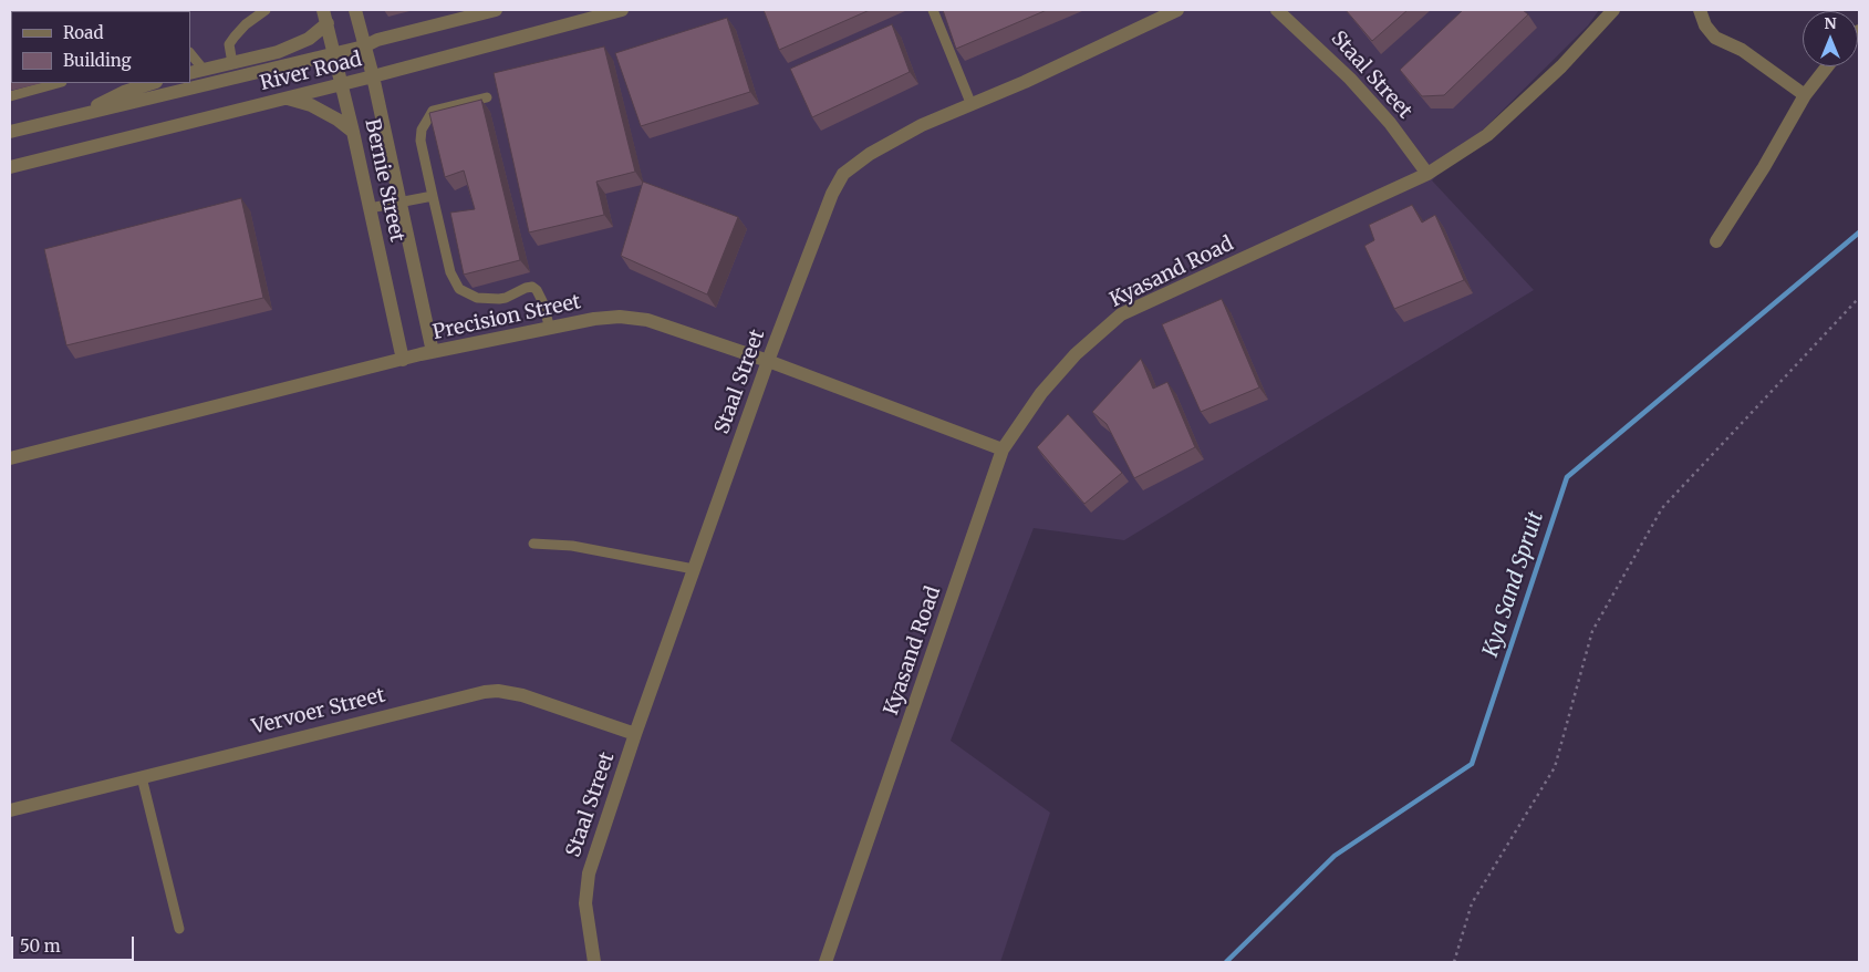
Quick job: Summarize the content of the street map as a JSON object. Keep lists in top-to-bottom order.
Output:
{
  "streets": {
    "street": [
      "River Road",
      "Staal Street",
      "Bernie Street",
      "Kyasand Road",
      "Precision Street",
      "Vervoer Street"
    ]
  },
  "crossings": [
    ["River Road", "Bernie Street"],
    ["Staal Street", "Kyasand Road"],
    ["Staal Street", "Precision Street"],
    ["Staal Street", "Vervoer Street"],
    ["Bernie Street", "Precision Street"],
    ["Kyasand Road", "Precision Street"]
  ],
  "water": ["Kya Sand Spruit"],
  "legend": ["Road", "Building"],
  "scale_bar": "50 m",
  "north": "top"
}
